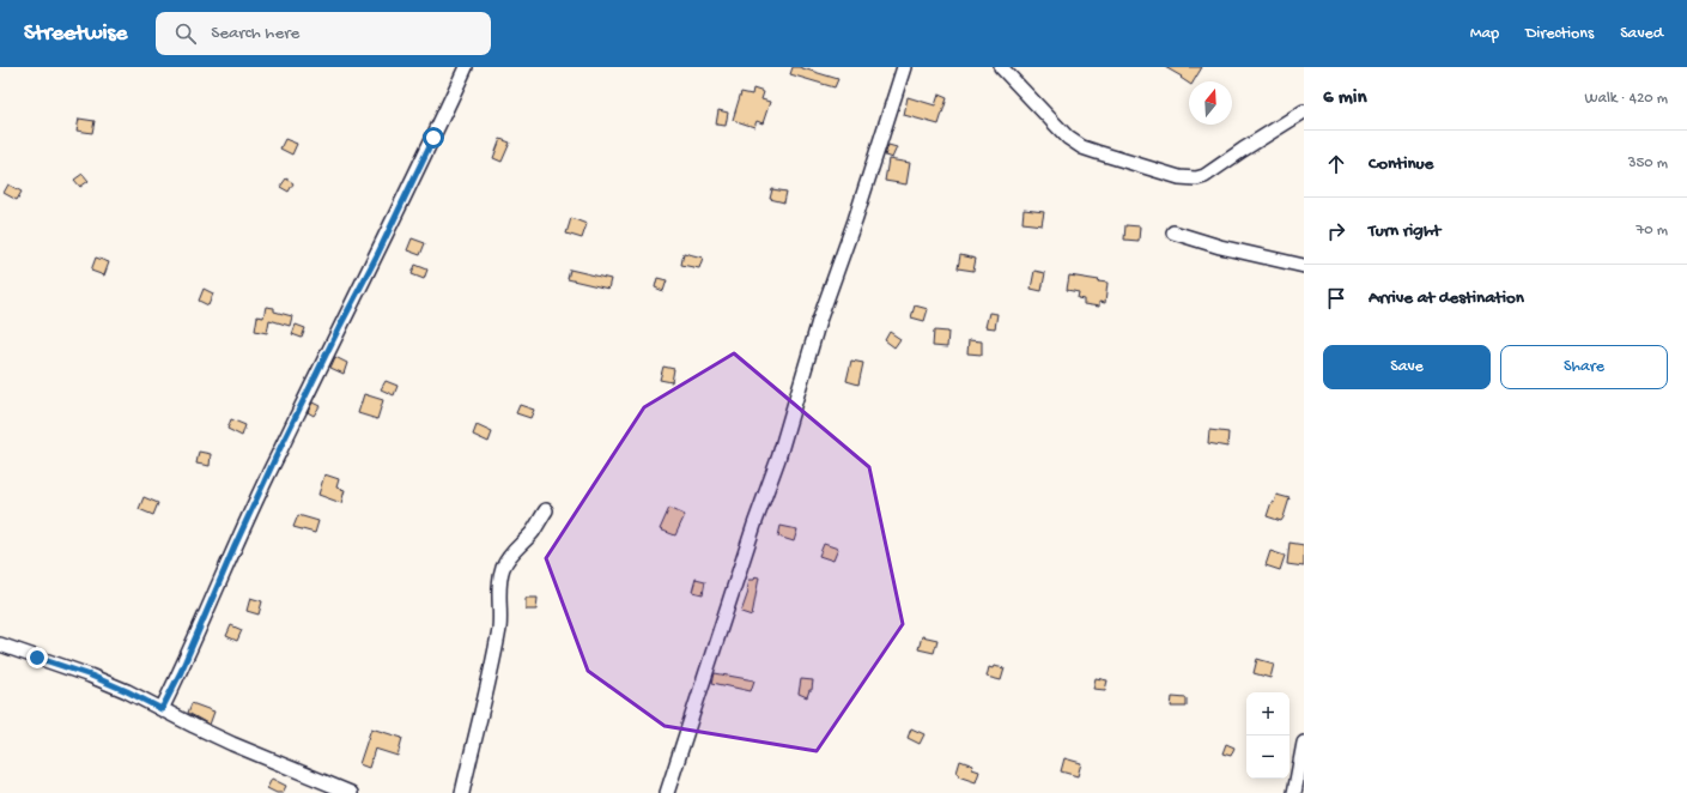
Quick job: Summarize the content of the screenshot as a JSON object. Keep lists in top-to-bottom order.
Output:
{
  "north": "top",
  "page": {
    "header": "Streetwise",
    "search": "Search here",
    "nav": ["Map", "Directions", "Saved"],
    "heading": ["6 min", "Walk · 420 m"],
    "list": [
      ["Continue", "350 m"],
      ["Turn right", "70 m"],
      "Arrive at destination"
    ],
    "buttons": ["Save", "Share"],
    "map_buttons": ["+", "−"]
  }
}
